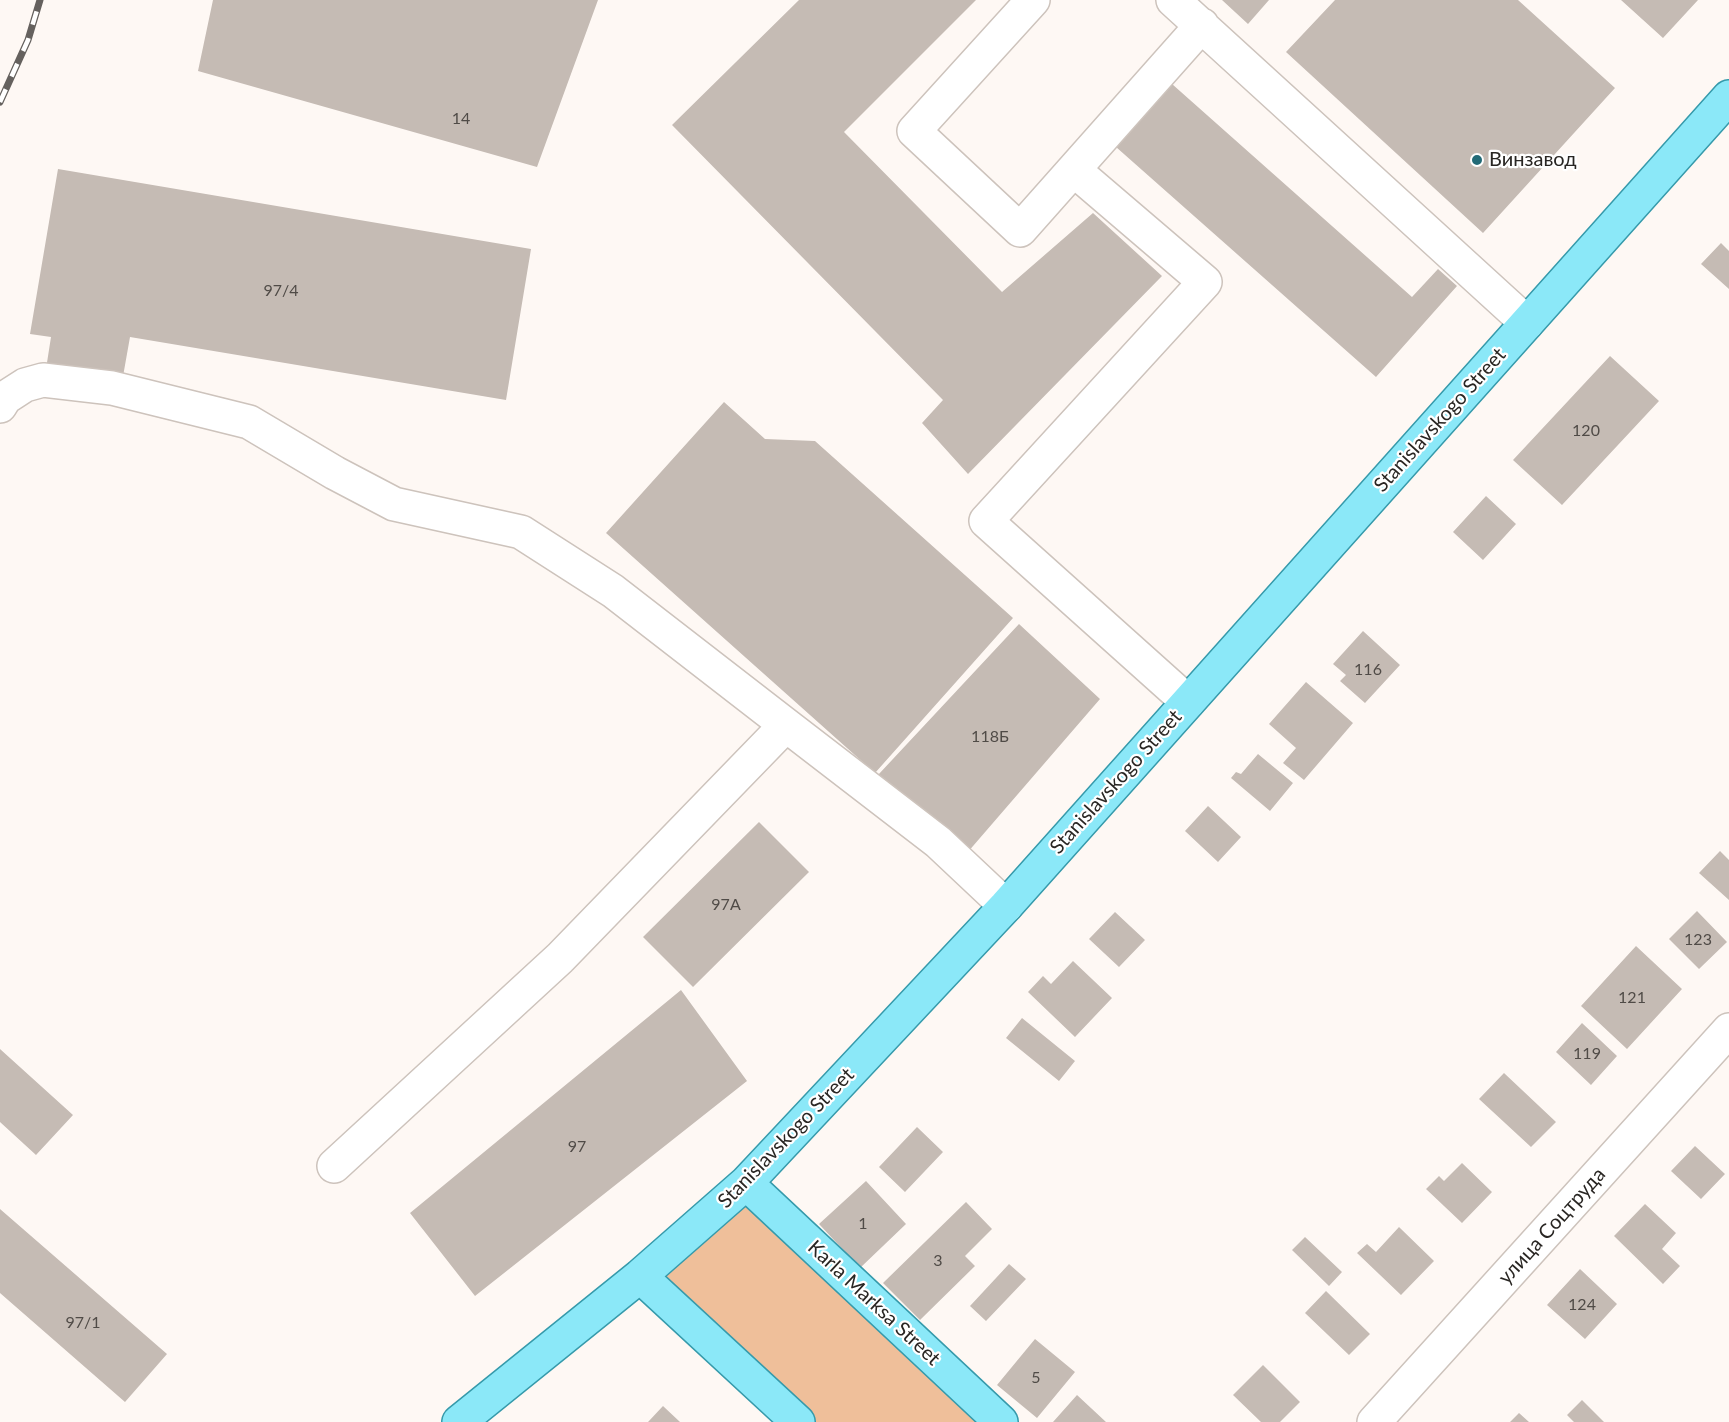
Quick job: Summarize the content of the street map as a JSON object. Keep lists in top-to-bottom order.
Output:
{
  "streets": {
    "main road": ["Stanislavskogo Street", "Karla Marksa Street"],
    "street": ["улица Соцтруда"]
  },
  "crossings": [
    ["Stanislavskogo Street", "Karla Marksa Street"]
  ],
  "places": ["Винзавод"],
  "house_numbers": [
    "14",
    "97/4",
    "120",
    "116",
    "118Б",
    "97А",
    "123",
    "121",
    "119",
    "97",
    "1",
    "3",
    "124",
    "97/1",
    "5"
  ]
}
